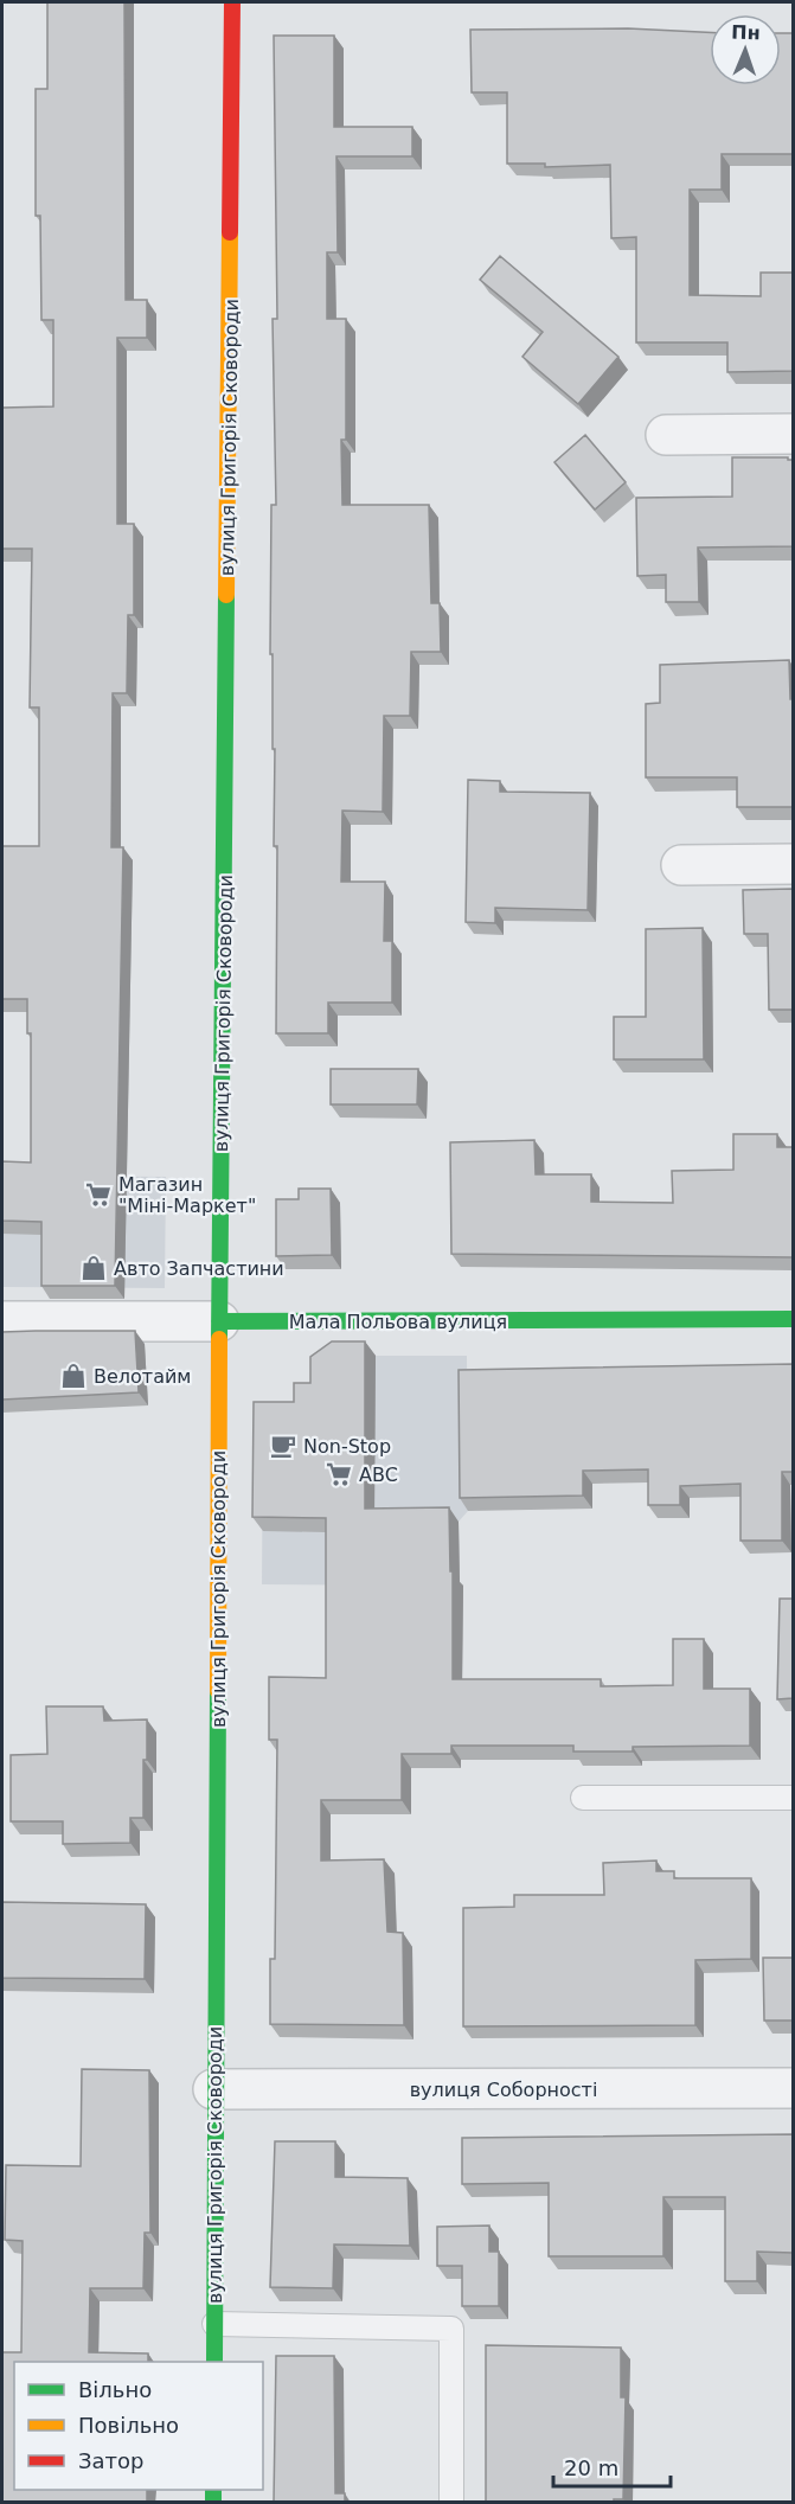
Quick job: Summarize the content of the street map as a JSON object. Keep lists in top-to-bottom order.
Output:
{
  "streets": {
    "main road": ["вулиця Григорія Сковороди", "Мала Польова вулиця"],
    "street": ["вулиця Соборності"]
  },
  "crossings": [
    ["вулиця Григорія Сковороди", "Мала Польова вулиця"],
    ["вулиця Григорія Сковороди", "вулиця Соборності"]
  ],
  "places": {
    "supermarket": ["Магазин \"Міні-Маркет\"", "ABC"],
    "shop": ["Авто Запчастини", "Велотайм"],
    "cafe": ["Non-Stop"]
  },
  "legend": ["Вільно", "Повільно", "Затор"],
  "scale_bar": "20 m",
  "north": "top"
}
